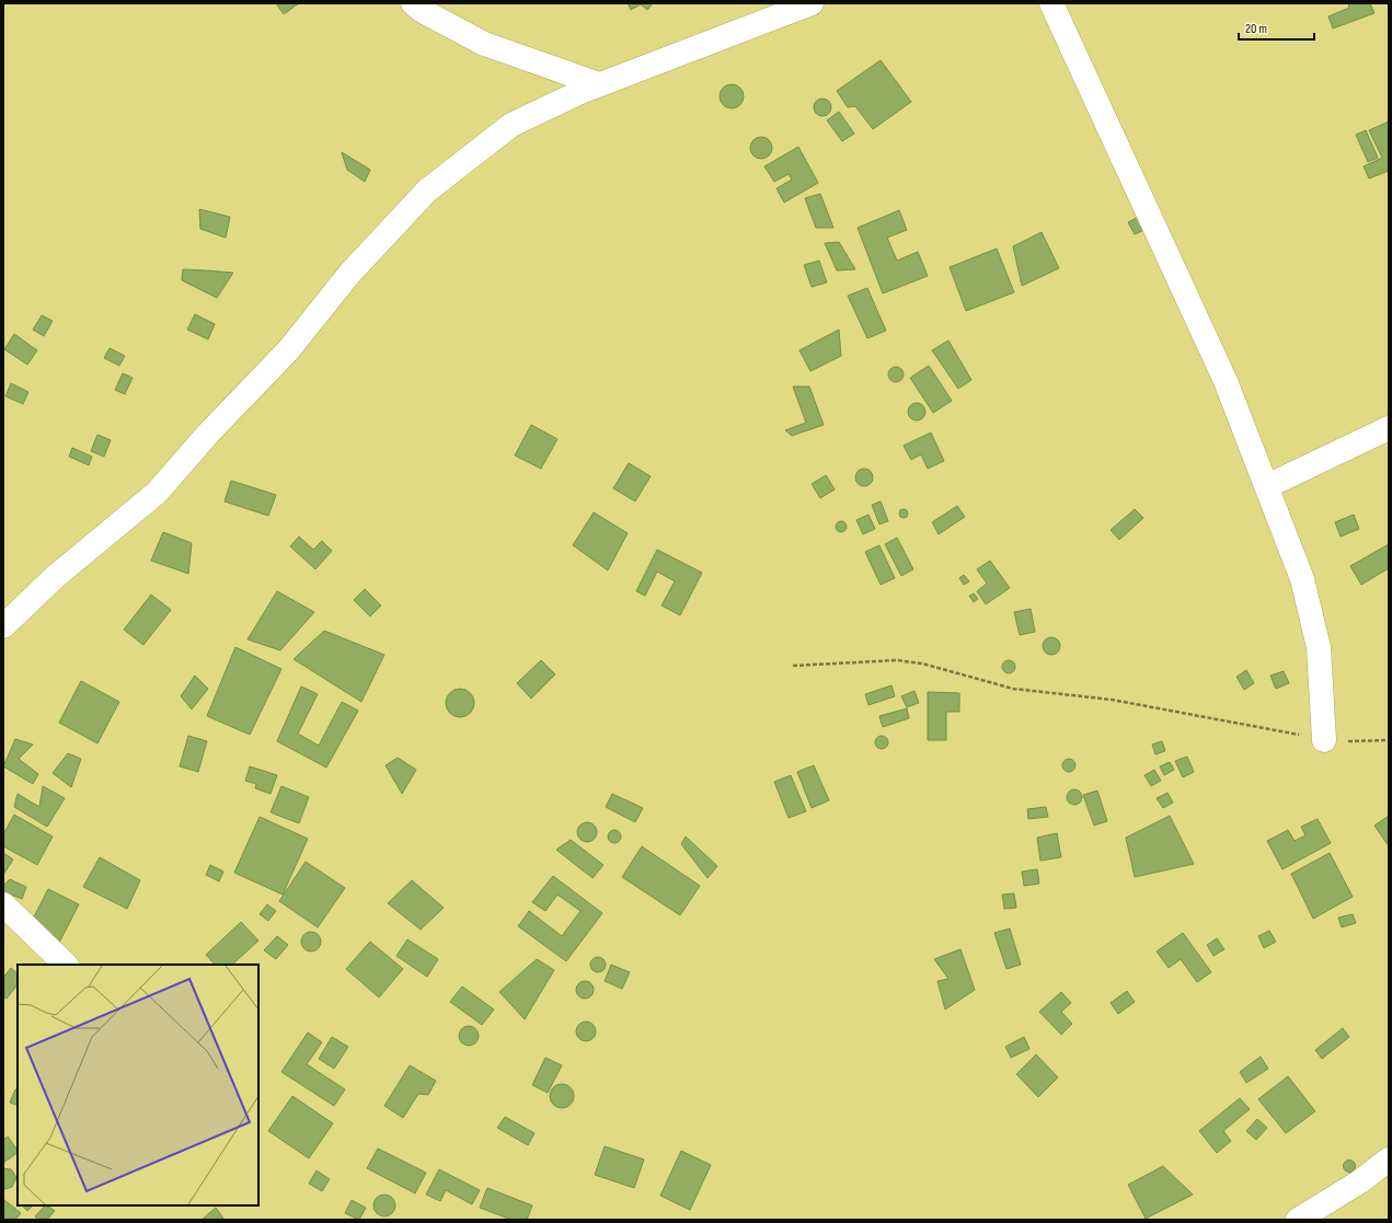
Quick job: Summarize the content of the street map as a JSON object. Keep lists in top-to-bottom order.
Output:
{
  "scale_bar": "20 m"
}
